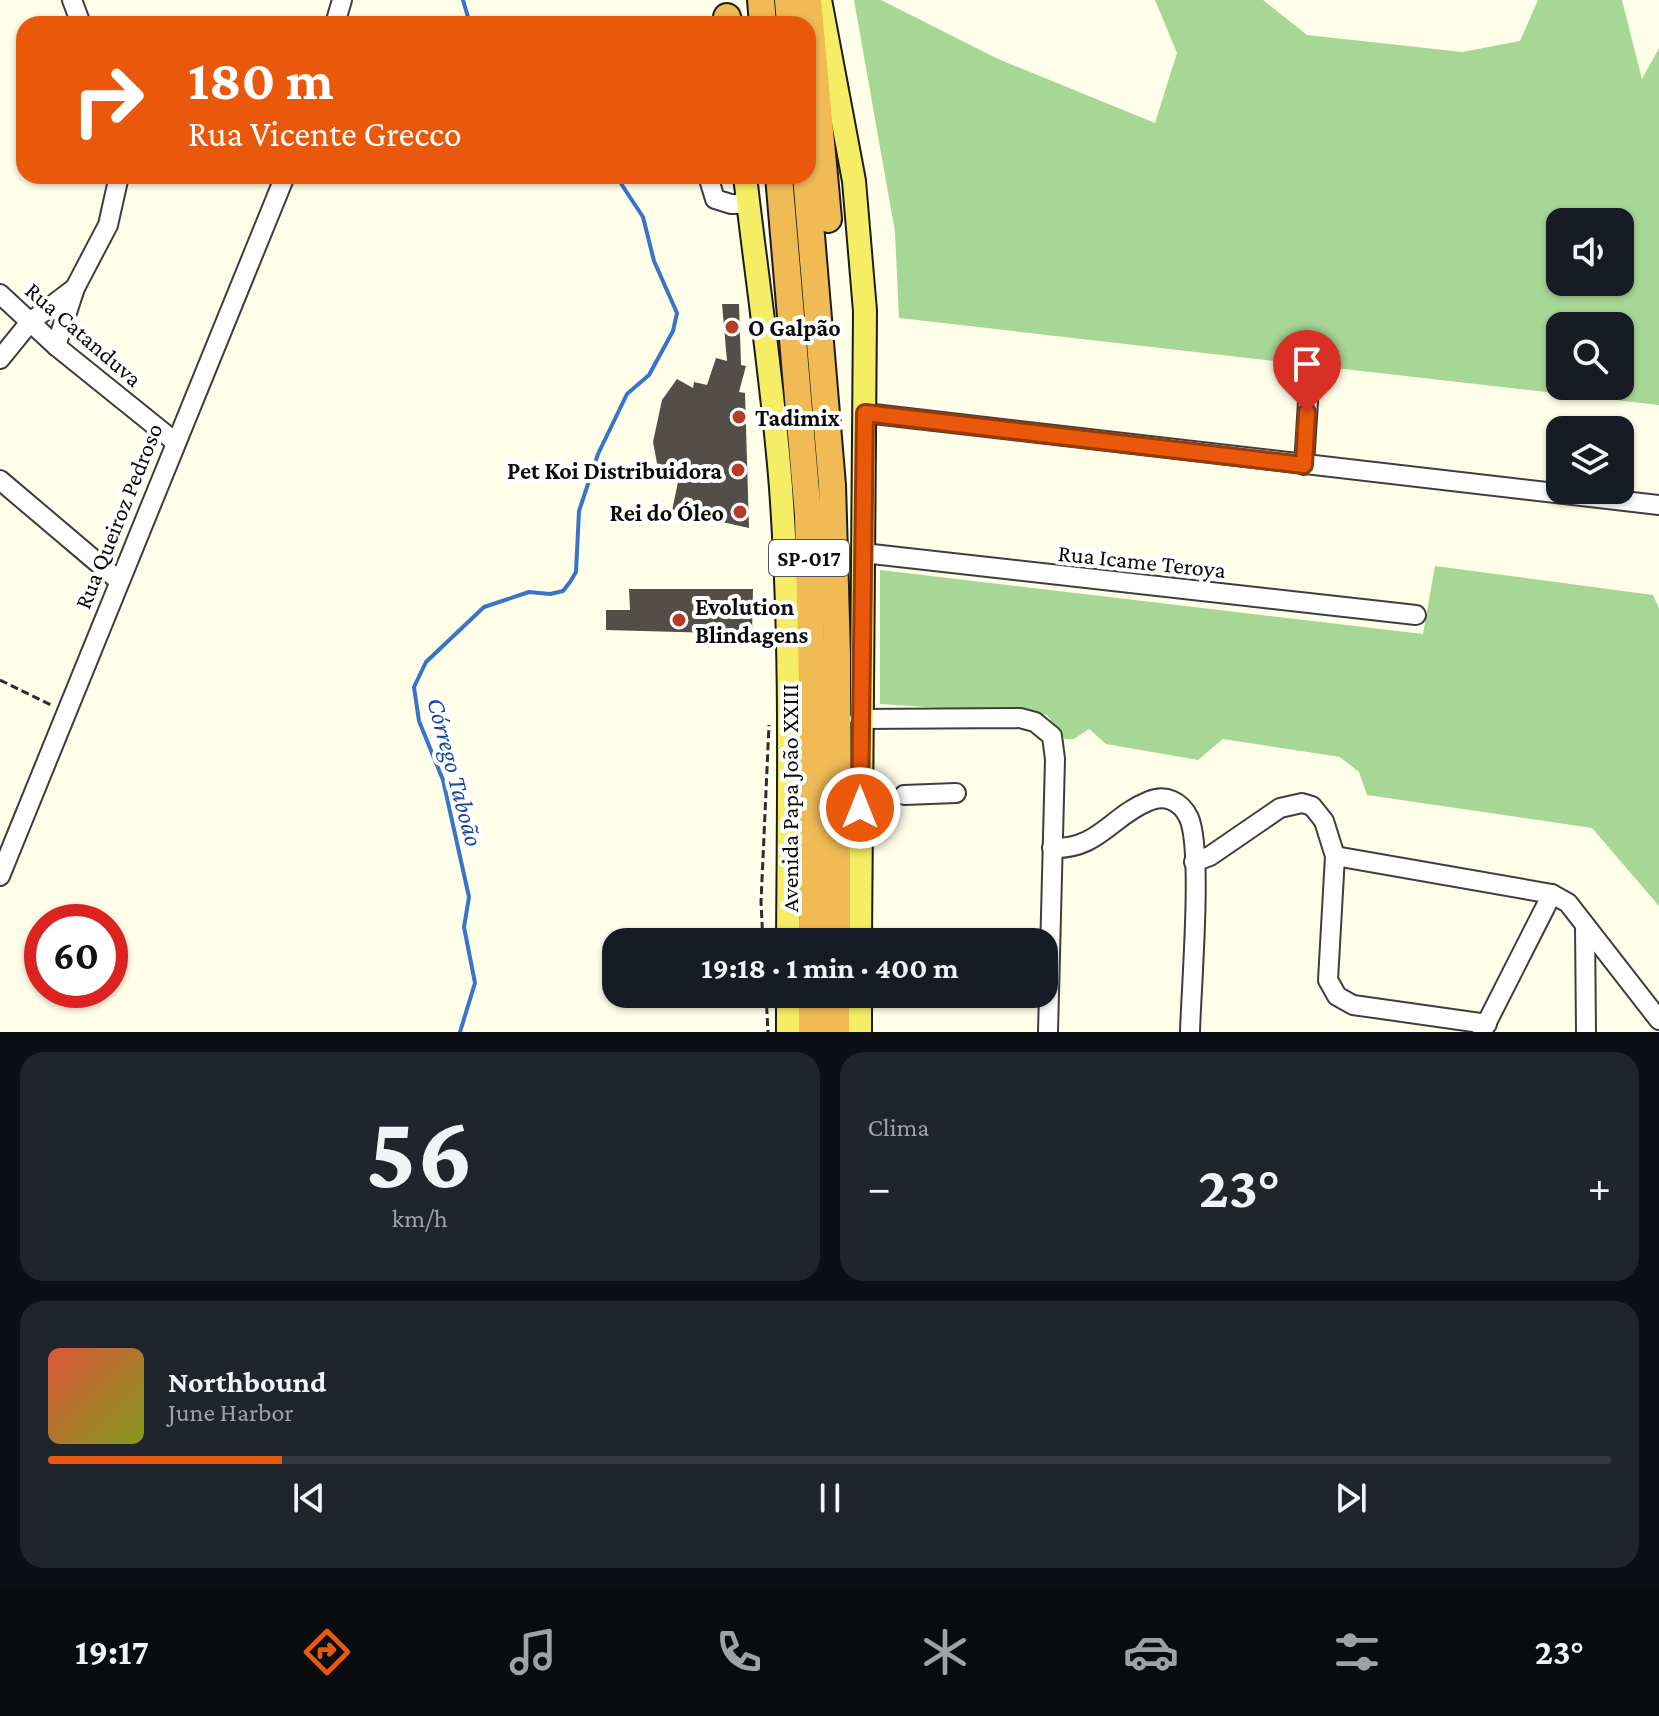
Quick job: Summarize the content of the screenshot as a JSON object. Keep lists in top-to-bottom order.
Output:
{
  "streets": {
    "highway": ["SP-017", "Avenida Papa João XXIII"],
    "street": ["Rua Catanduva", "Rua Queiroz Pedroso", "Rua Icame Teroya"]
  },
  "crossings": [
    ["Rua Catanduva", "Rua Queiroz Pedroso"]
  ],
  "water": ["Córrego Taboão"],
  "places": [
    "O Galpão",
    "Tadimix",
    "Pet Koi Distribuidora",
    "Rei do Óleo",
    "Evolution Blindagens"
  ],
  "page": {
    "turn": ["180 m", "Rua Vicente Grecco"],
    "limit": "60",
    "trip": "19:18 · 1 min · 400 m",
    "tile": [
      ["56", "km/h"],
      "Clima"
    ],
    "heat": ["−", "23°", "+"],
    "song": ["Northbound", "June Harbor"],
    "tabs": ["19:17", "23°"]
  }
}
